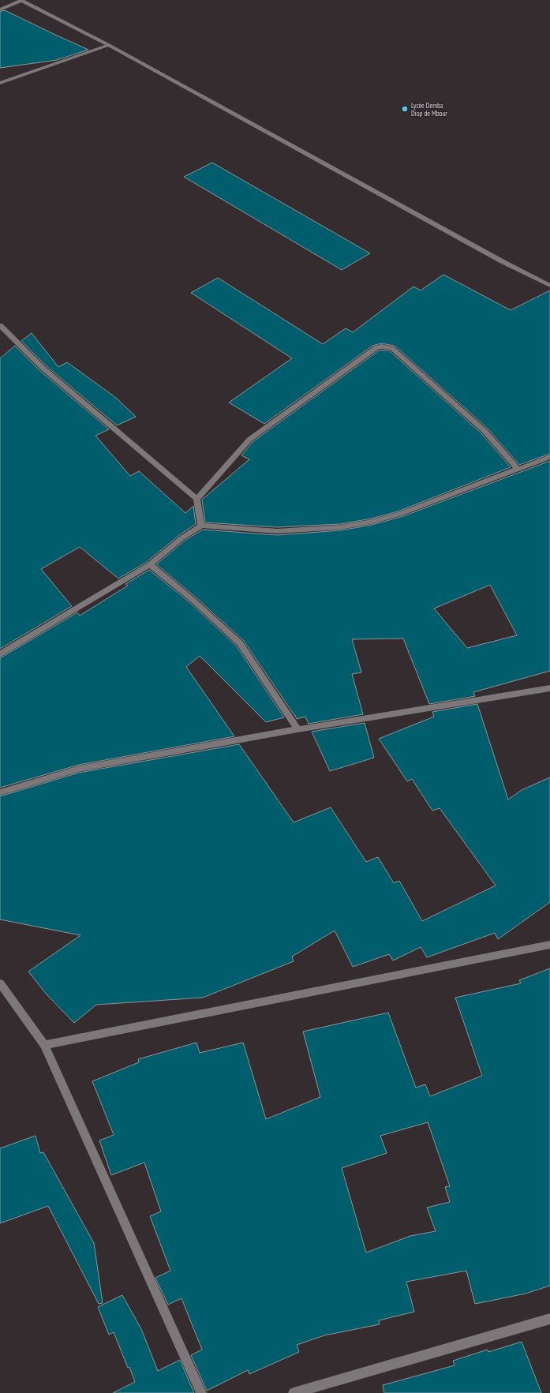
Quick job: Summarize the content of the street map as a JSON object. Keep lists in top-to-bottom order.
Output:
{
  "places": ["Lycée Demba Diop de Mbour"]
}
